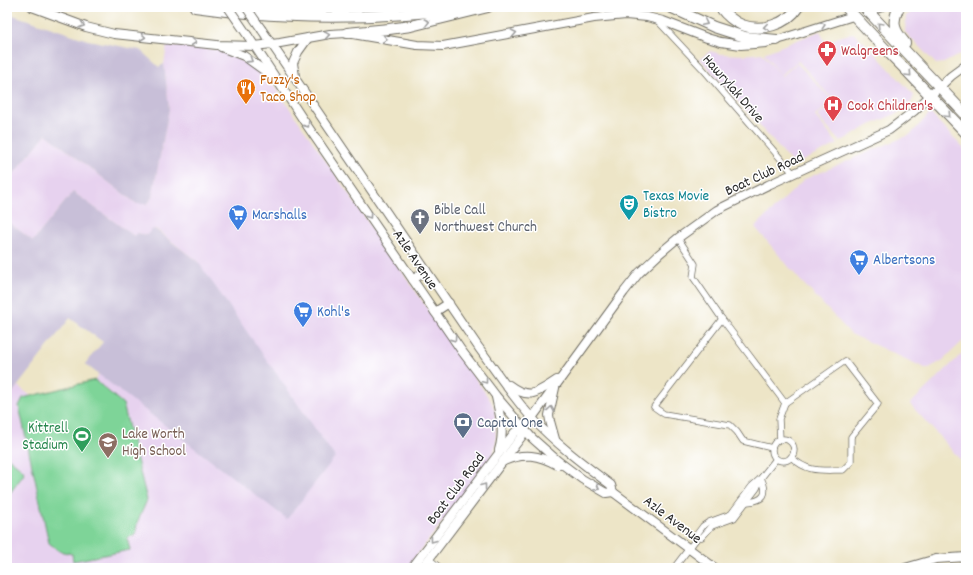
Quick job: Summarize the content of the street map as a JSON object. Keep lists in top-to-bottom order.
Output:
{
  "streets": {
    "main road": ["Boat Club Road", "Azle Avenue"],
    "street": ["Hawrylak Drive"]
  },
  "crossings": [
    ["Hawrylak Drive", "Boat Club Road"],
    ["Boat Club Road", "Azle Avenue"]
  ],
  "places": {
    "pharmacy": ["Walgreens"],
    "restaurant": ["Fuzzy's Taco Shop"],
    "hospital": ["Cook Children's"],
    "theatre": ["Texas Movie Bistro"],
    "supermarket": ["Marshalls", "Albertsons", "Kohl's"],
    "church": ["Bible Call Northwest Church"],
    "bank": ["Capital One"],
    "sports": ["Kittrell Stadium"],
    "school or university": ["Lake Worth High School"]
  }
}
